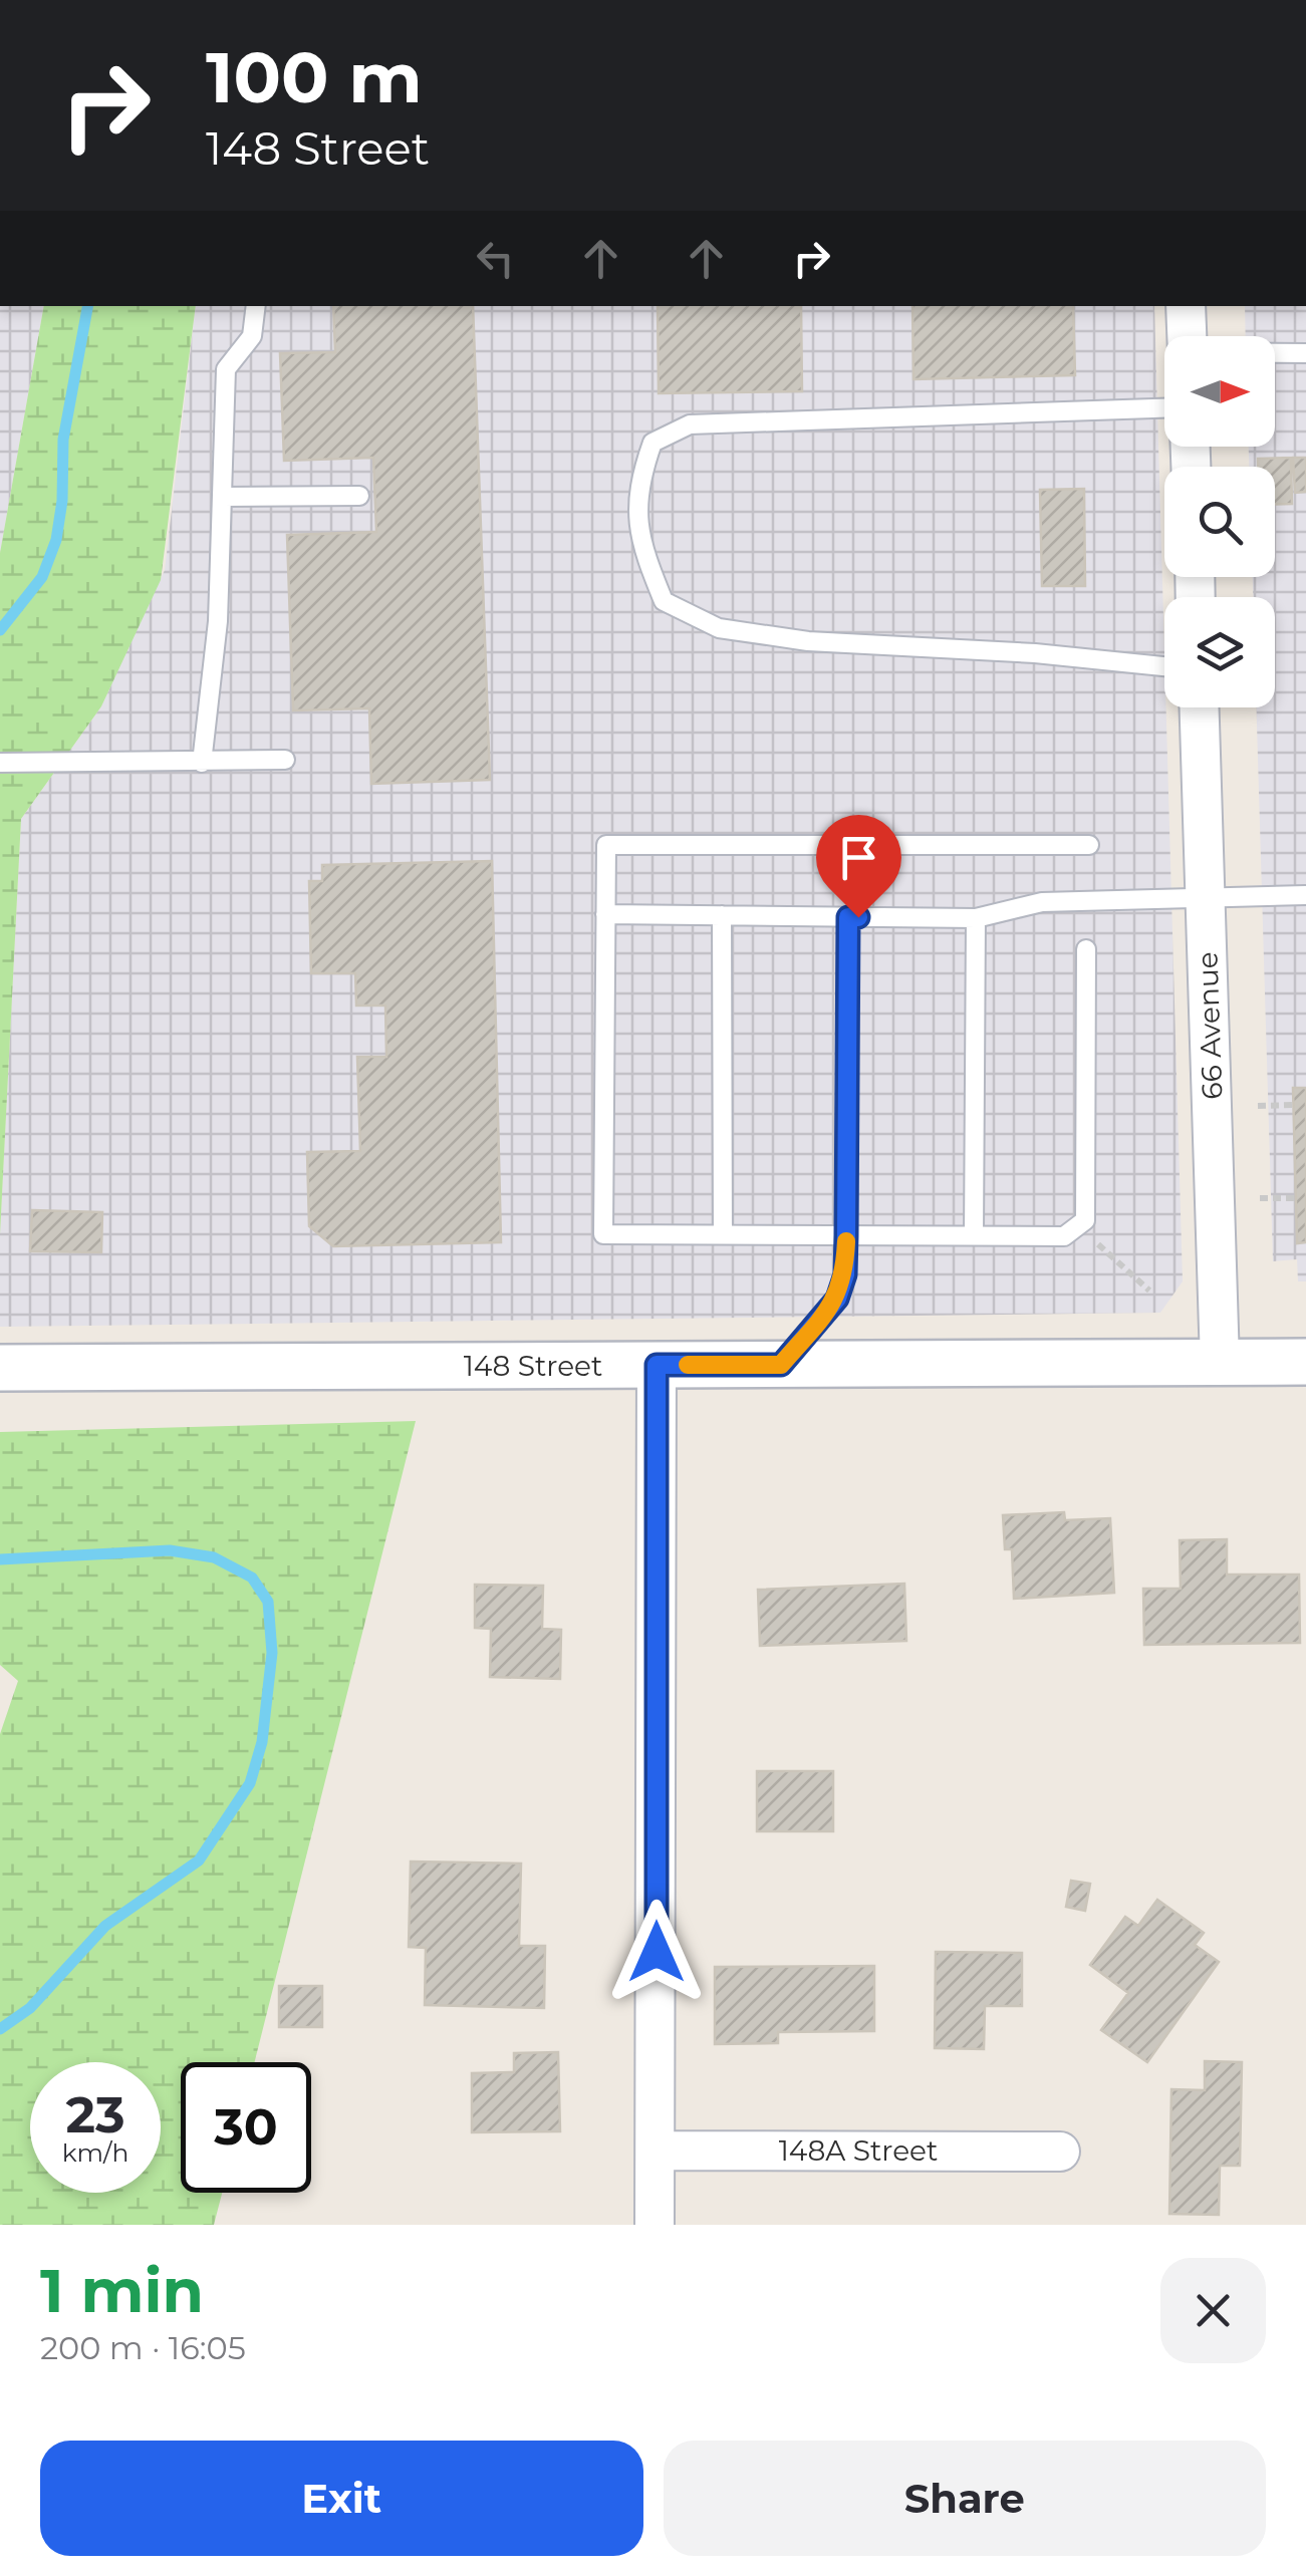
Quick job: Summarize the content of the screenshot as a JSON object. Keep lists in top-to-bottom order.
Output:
{
  "streets": {
    "street": ["66 Avenue", "148 Street", "148A Street"]
  },
  "crossings": [
    ["66 Avenue", "148 Street"]
  ],
  "north": "right",
  "page": {
    "turn": ["100 m", "148 Street"],
    "speed": "23 km/h",
    "limit": "30",
    "heading": ["1 min", "200 m · 16:05"],
    "buttons": ["Exit", "Share"]
  }
}
